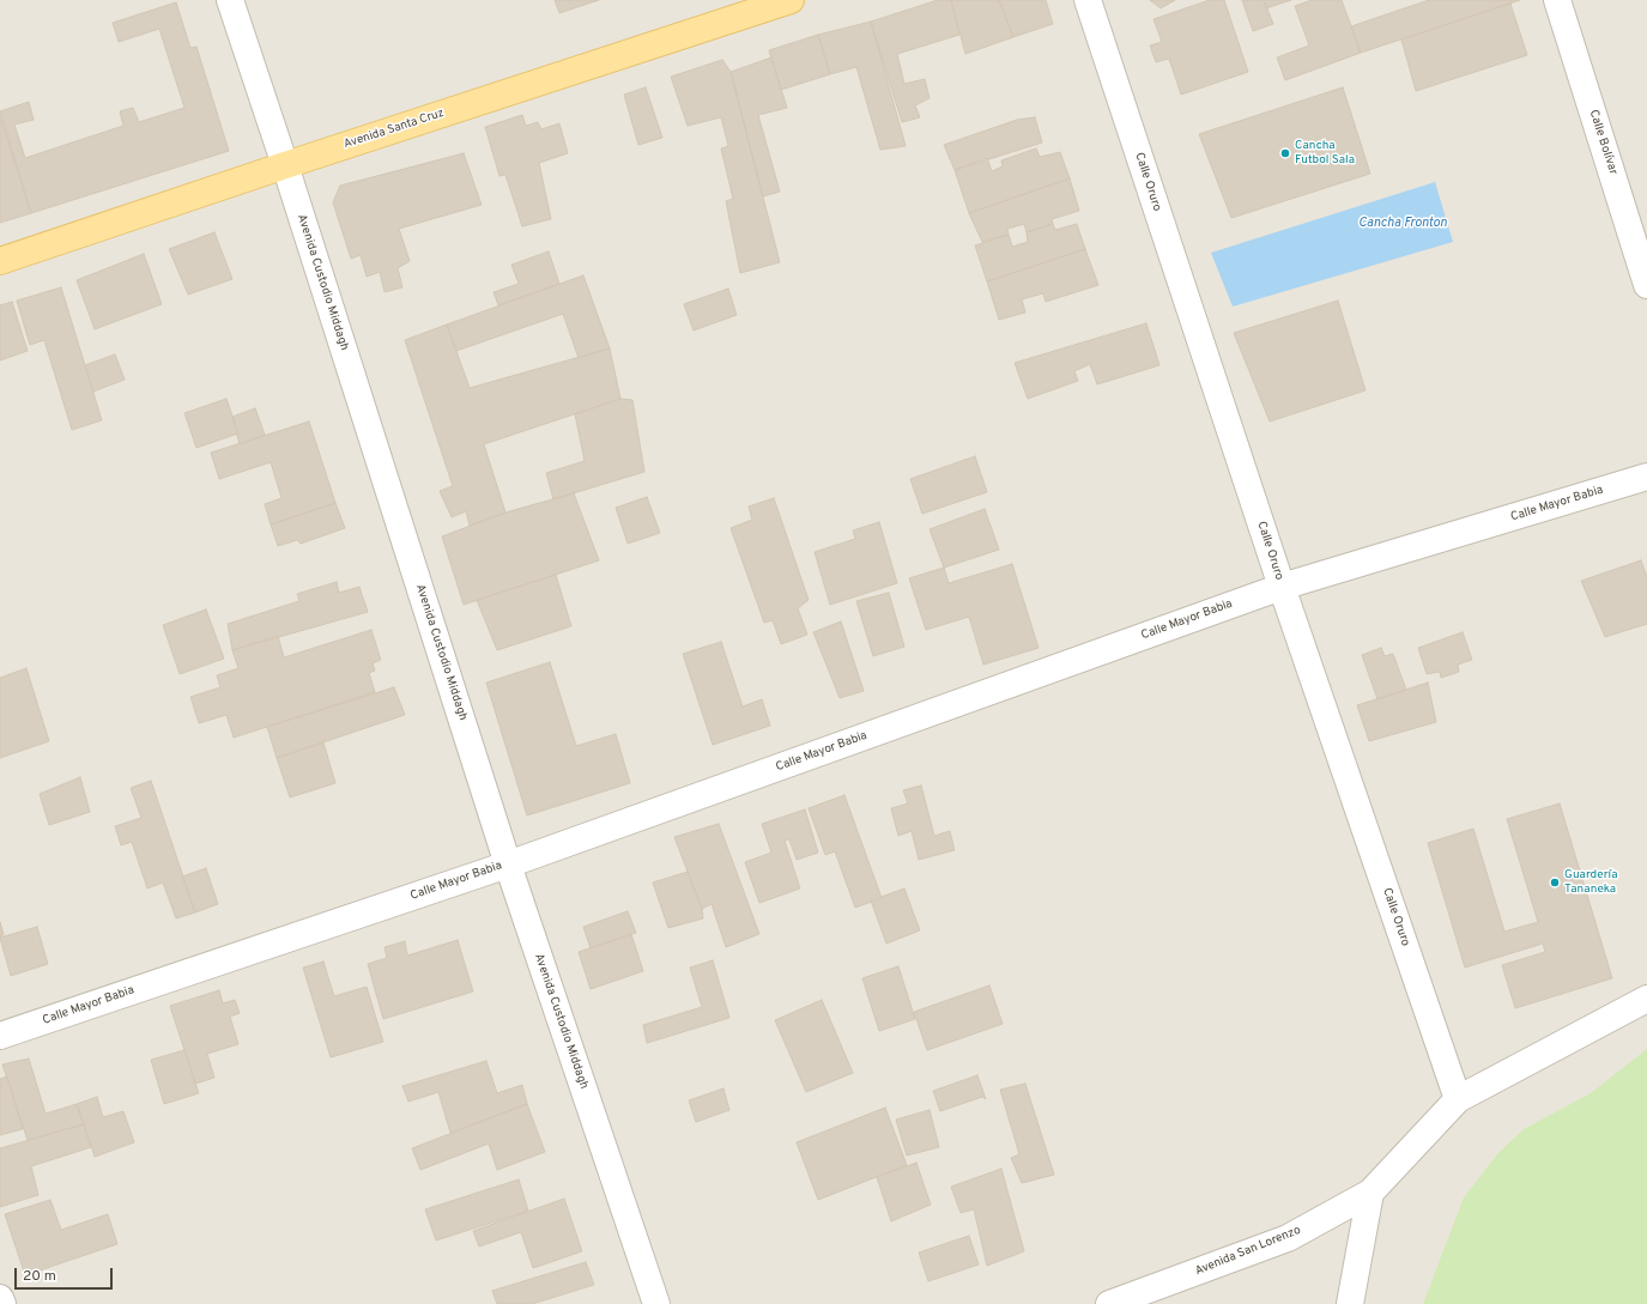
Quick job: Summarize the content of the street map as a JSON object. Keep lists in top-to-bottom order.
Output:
{
  "streets": {
    "main road": ["Avenida Santa Cruz"],
    "street": [
      "Calle Bolívar",
      "Calle Oruro",
      "Avenida Custodio Middagh",
      "Calle Mayor Babia",
      "Avenida San Lorenzo"
    ]
  },
  "crossings": [
    ["Avenida Santa Cruz", "Avenida Custodio Middagh"],
    ["Calle Oruro", "Calle Mayor Babia"],
    ["Calle Oruro", "Avenida San Lorenzo"],
    ["Avenida Custodio Middagh", "Calle Mayor Babia"]
  ],
  "water": ["Cancha Fronton"],
  "places": ["Cancha Futbol Sala", "Guardería Tananeka"],
  "scale_bar": "20 m"
}
